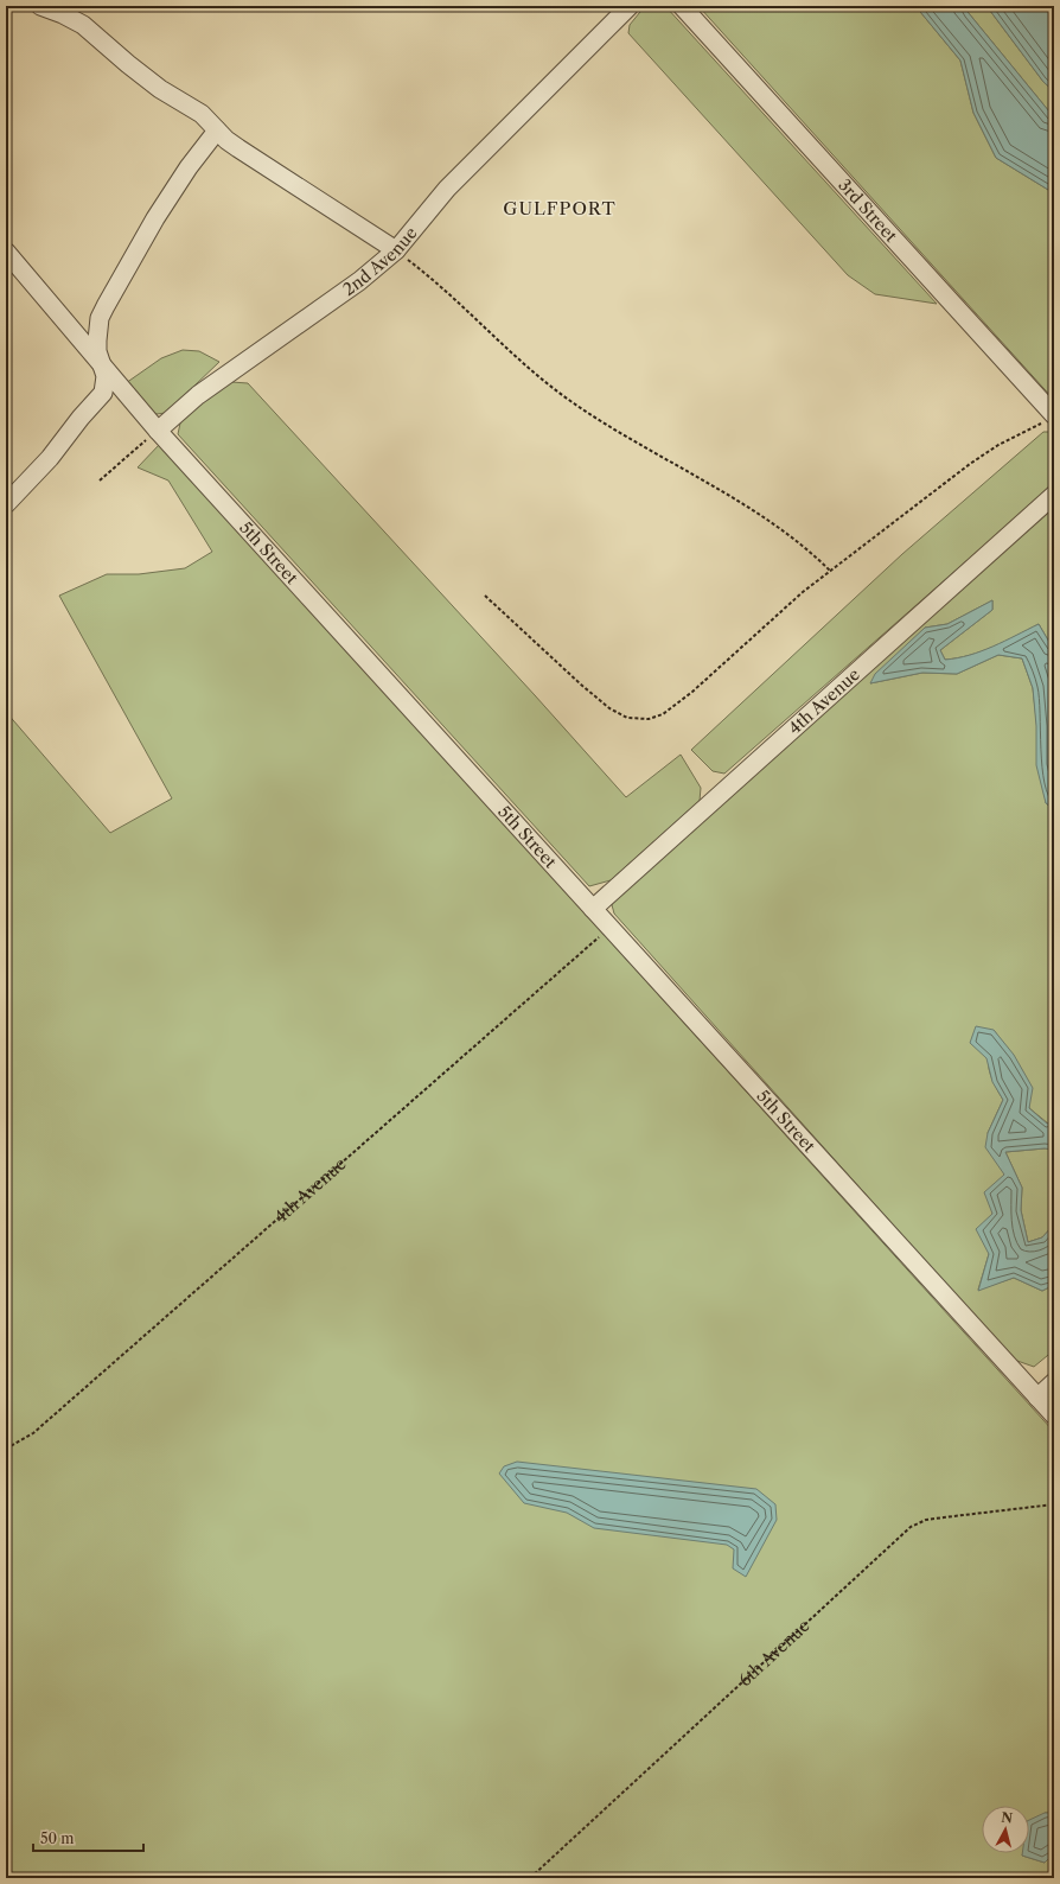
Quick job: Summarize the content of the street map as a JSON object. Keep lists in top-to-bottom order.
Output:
{
  "streets": {
    "street": [
      "3rd Street",
      "2nd Avenue",
      "5th Street",
      "4th Avenue"
    ],
    "path": ["6th Avenue"]
  },
  "crossings": [
    ["2nd Avenue", "5th Street"],
    ["5th Street", "4th Avenue"]
  ],
  "districts": ["GULFPORT"],
  "scale_bar": "50 m",
  "north": "top"
}
